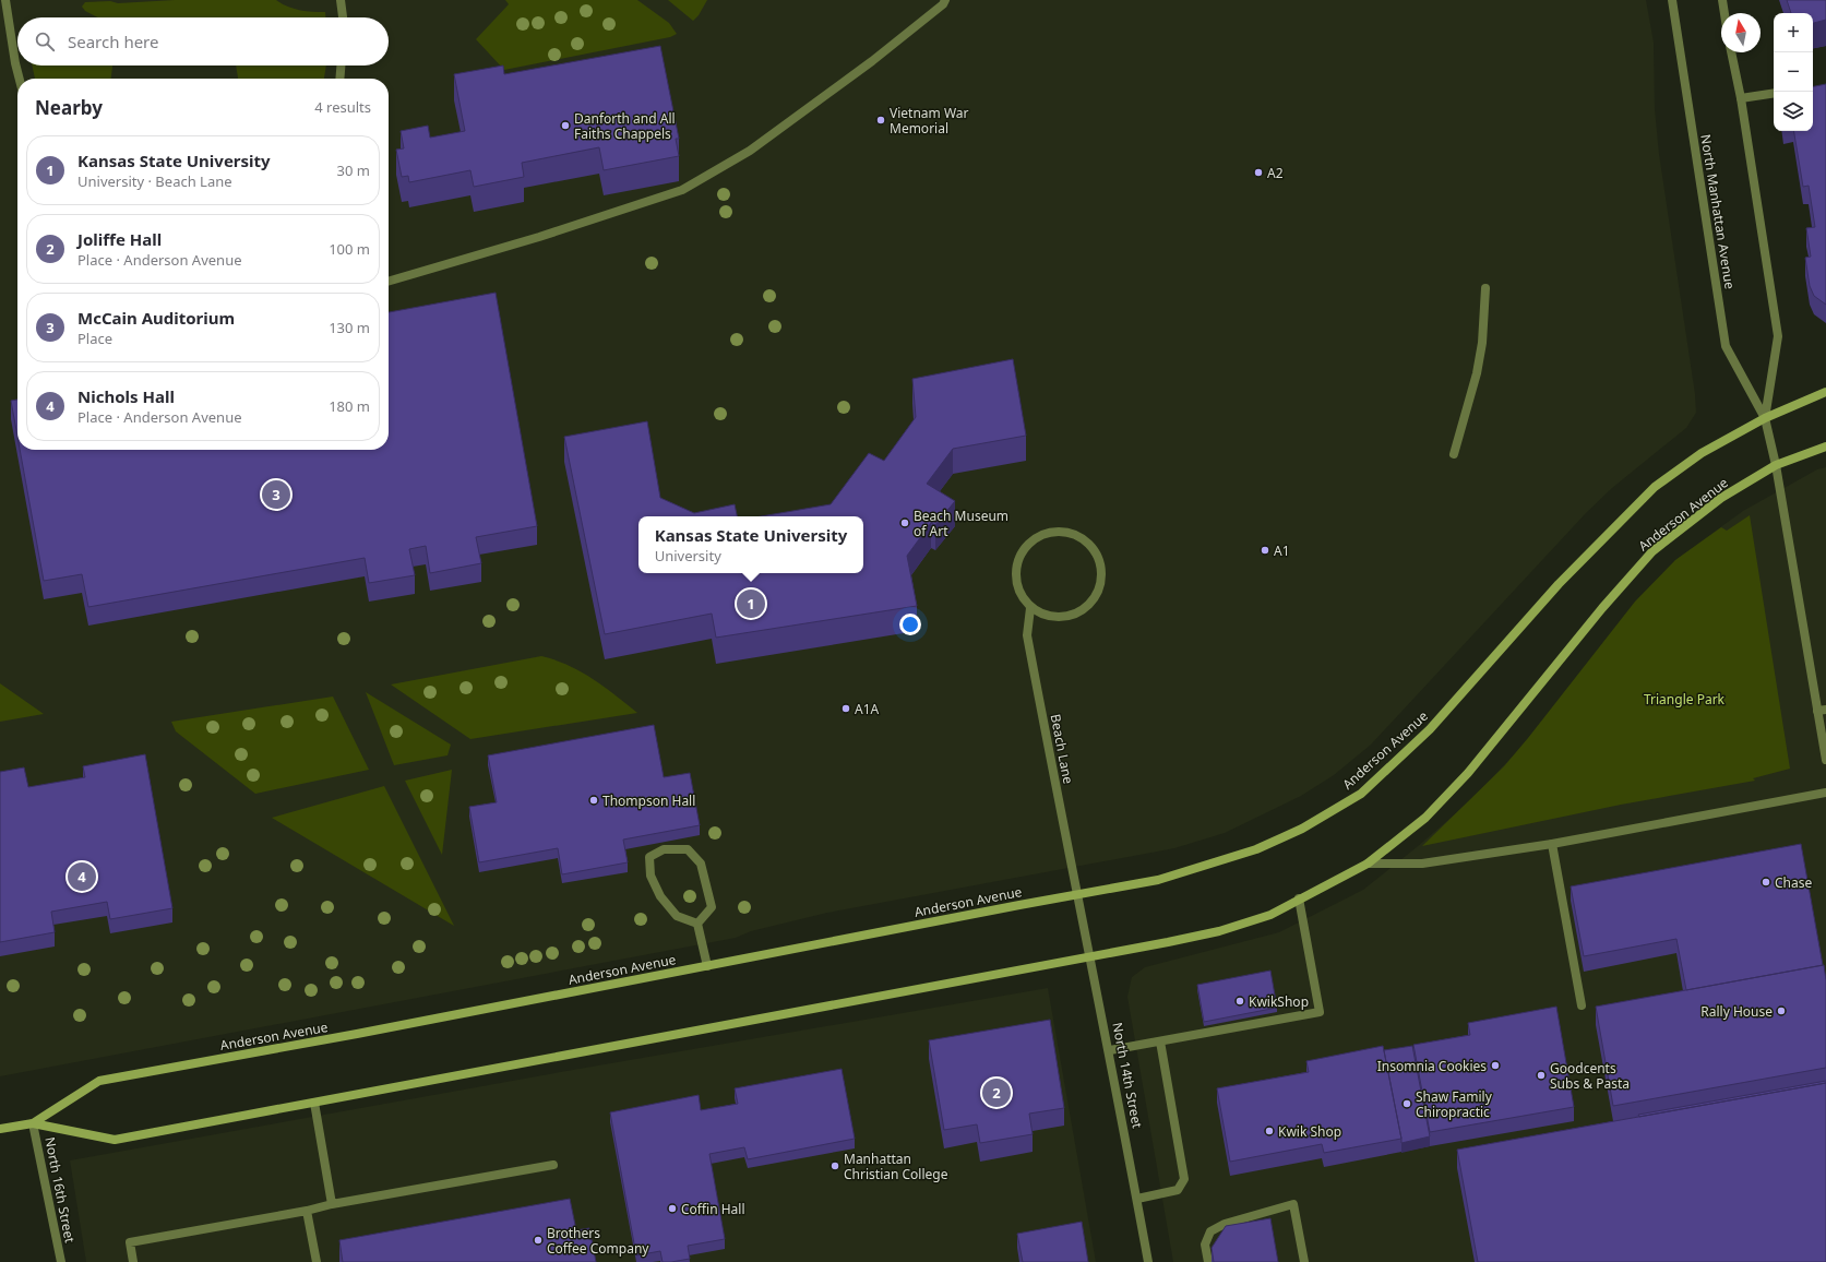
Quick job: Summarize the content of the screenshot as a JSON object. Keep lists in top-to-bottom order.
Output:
{
  "streets": {
    "main road": ["Anderson Avenue"],
    "street": [
      "North Manhattan Avenue",
      "Beach Lane",
      "North 14th Street",
      "North 16th Street"
    ]
  },
  "crossings": [
    ["North Manhattan Avenue", "Anderson Avenue"],
    ["Anderson Avenue", "Beach Lane"],
    ["Anderson Avenue", "North 14th Street"],
    ["Anderson Avenue", "North 16th Street"],
    ["Beach Lane", "North 14th Street"]
  ],
  "parks": ["Triangle Park"],
  "places": [
    "Vietnam War Memorial",
    "Danforth and All Faiths Chappels",
    "A2",
    "Beach Museum of Art",
    "A1",
    "A1A",
    "Thompson Hall",
    "Chase",
    "KwikShop",
    "Rally House",
    "Insomnia Cookies",
    "Goodcents Subs & Pasta",
    "Shaw Family Chiropractic",
    "Kwik Shop",
    "Manhattan Christian College",
    "Coffin Hall",
    "Brothers Coffee Company"
  ],
  "north": "top",
  "page": {
    "map_buttons": ["+", "−"],
    "search": "Search here",
    "heading": ["Nearby", "4 results"],
    "list": [
      {
        "mark": "1",
        "name": "Kansas State University",
        "note": "University · Beach Lane",
        "value": "30 m"
      },
      {
        "mark": "2",
        "name": "Joliffe Hall",
        "note": "Place · Anderson Avenue",
        "value": "100 m"
      },
      {
        "mark": "3",
        "name": "McCain Auditorium",
        "note": "Place",
        "value": "130 m"
      },
      {
        "mark": "4",
        "name": "Nichols Hall",
        "note": "Place · Anderson Avenue",
        "value": "180 m"
      }
    ],
    "pins": [
      "3",
      "1",
      "4",
      "2"
    ],
    "popup": ["Kansas State University", "University"]
  }
}
